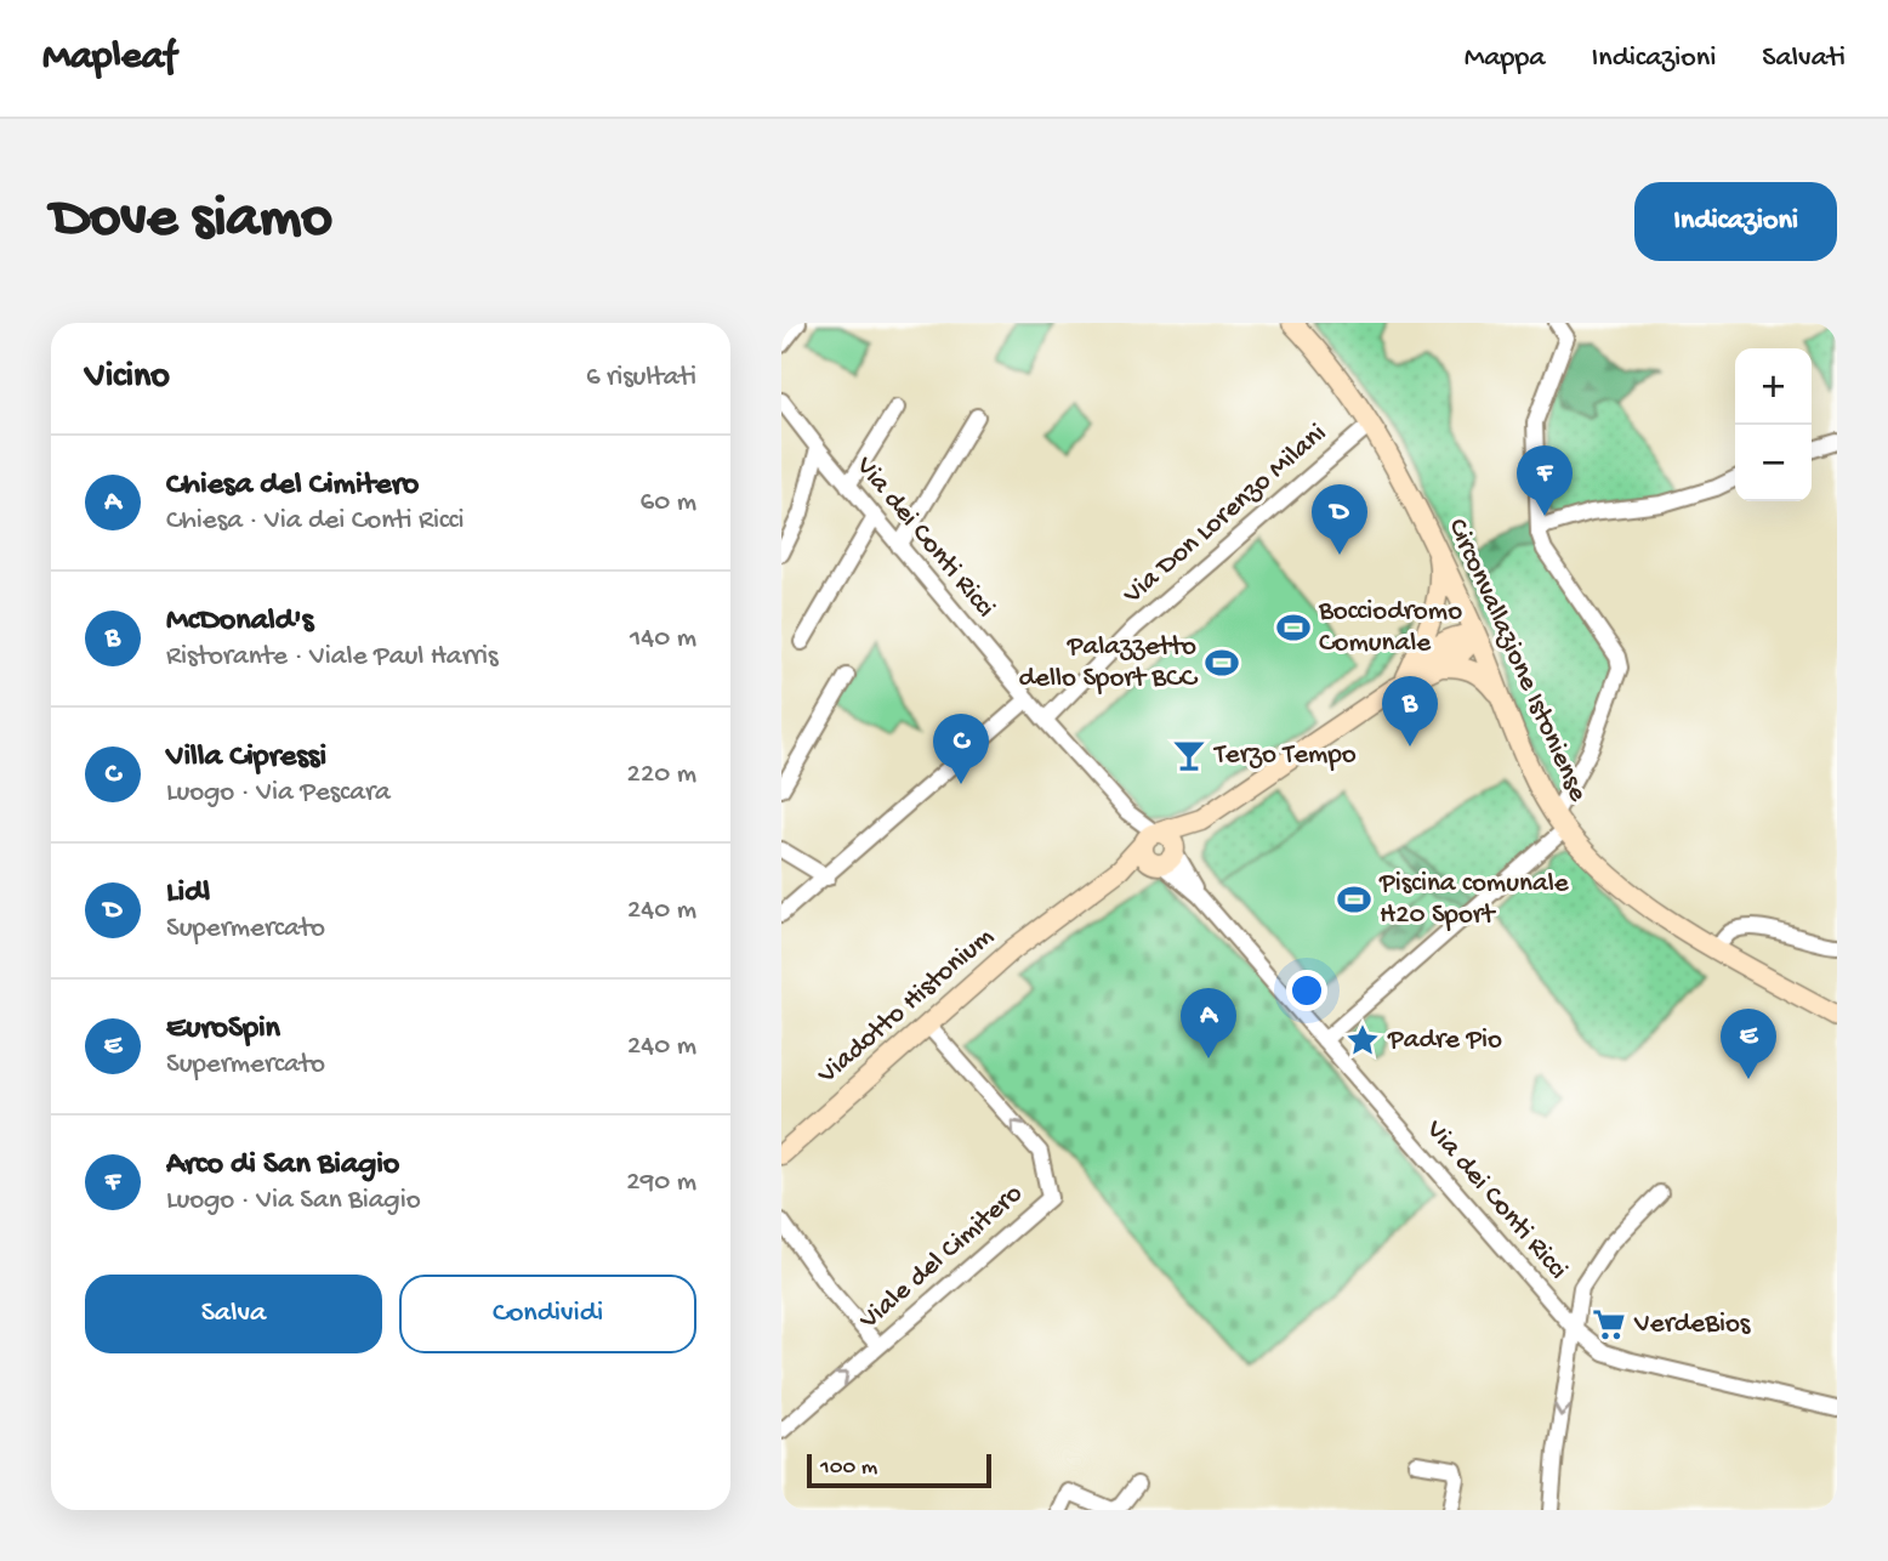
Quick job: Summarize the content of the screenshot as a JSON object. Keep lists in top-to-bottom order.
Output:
{
  "streets": {
    "main road": ["Circonvallazione Istoniense", "Viadotto Histonium"],
    "street": ["Via Don Lorenzo Milani", "Via dei Conti Ricci", "Viale del Cimitero"]
  },
  "crossings": [
    ["Via Don Lorenzo Milani", "Via dei Conti Ricci"],
    ["Via Don Lorenzo Milani", "Circonvallazione Istoniense"],
    ["Via dei Conti Ricci", "Viadotto Histonium"],
    ["Viadotto Histonium", "Viale del Cimitero"]
  ],
  "places": {
    "sports": ["Bocciodromo Comunale", "Palazzetto dello Sport BCC", "Piscina comunale H20 Sport"],
    "bar": ["Terzo Tempo"],
    "place": ["Padre Pio"],
    "supermarket": ["VerdeBios"]
  },
  "scale_bar": "100 m",
  "page": {
    "header": "Mapleaf",
    "nav": ["Mappa", "Indicazioni", "Salvati"],
    "buttons": [
      "Indicazioni",
      ["Salva", "Condividi"]
    ],
    "title": "Dove siamo",
    "heading": ["Vicino", "6 risultati"],
    "map_buttons": ["+", "−"],
    "list": [
      {
        "mark": "A",
        "name": "Chiesa del Cimitero",
        "note": "Chiesa · Via dei Conti Ricci",
        "value": "60 m"
      },
      {
        "mark": "B",
        "name": "McDonald's",
        "note": "Ristorante · Viale Paul Harris",
        "value": "140 m"
      },
      {
        "mark": "C",
        "name": "Villa Cipressi",
        "note": "Luogo · Via Pescara",
        "value": "220 m"
      },
      {
        "mark": "D",
        "name": "Lidl",
        "note": "Supermercato",
        "value": "240 m"
      },
      {
        "mark": "E",
        "name": "EuroSpin",
        "note": "Supermercato",
        "value": "240 m"
      },
      {
        "mark": "F",
        "name": "Arco di San Biagio",
        "note": "Luogo · Via San Biagio",
        "value": "290 m"
      }
    ],
    "pins": [
      "F",
      "D",
      "B",
      "C",
      "A",
      "E"
    ],
    "scale": "100 m"
  }
}
